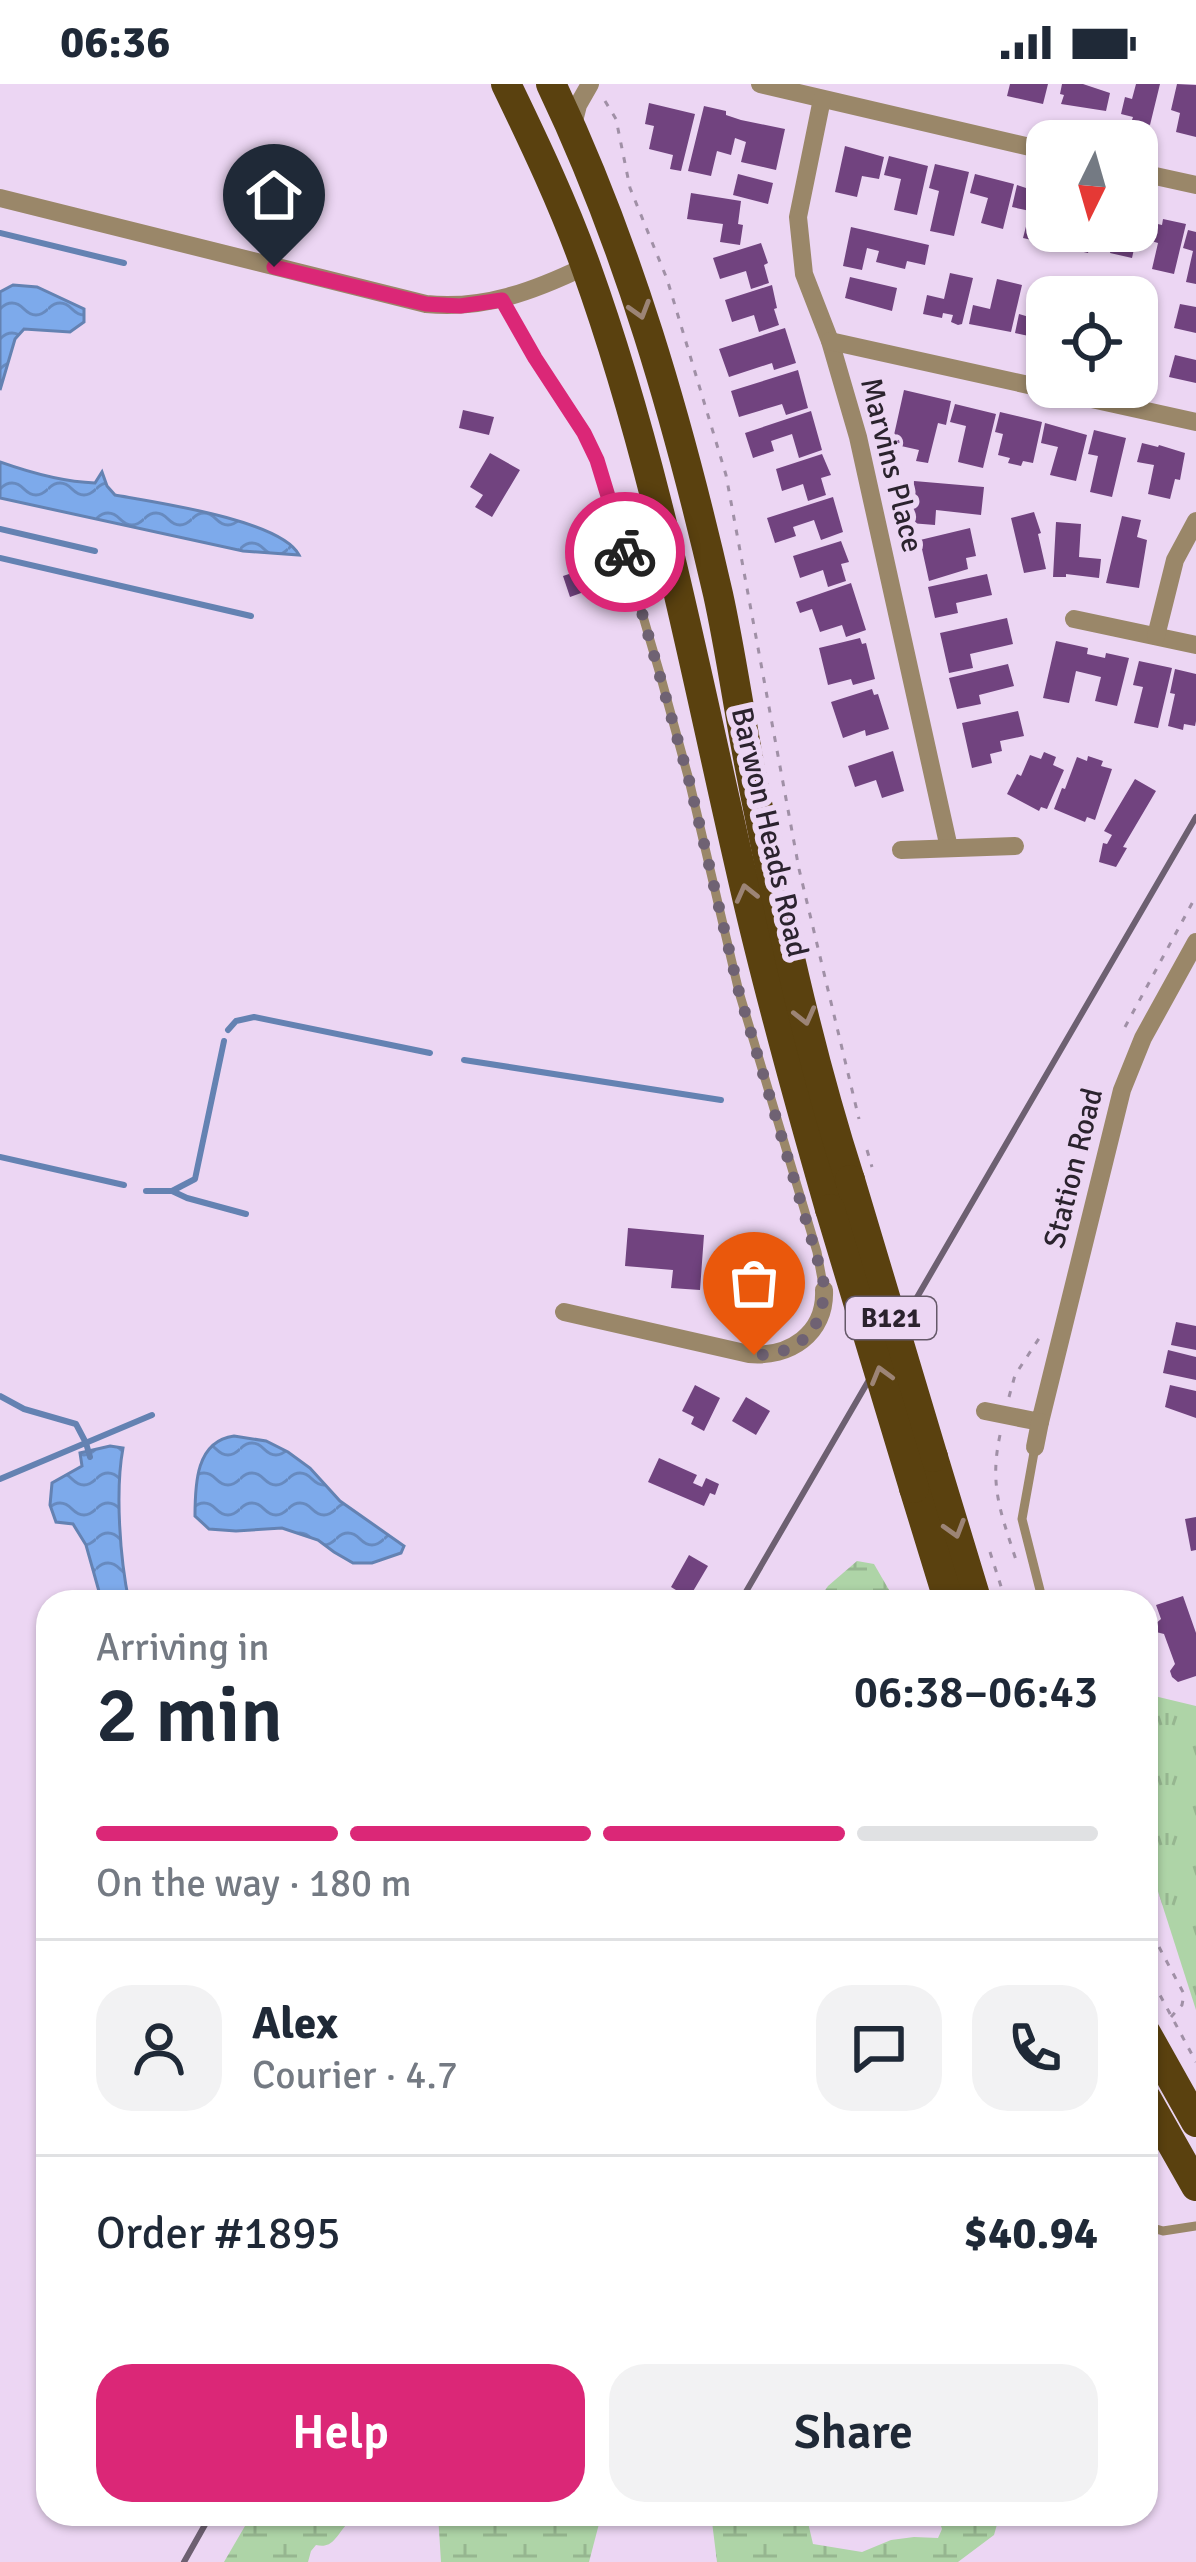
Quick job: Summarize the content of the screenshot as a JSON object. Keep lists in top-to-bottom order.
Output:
{
  "streets": {
    "main road": ["Barwon Heads Road", "B121"],
    "street": ["Marvins Place", "Station Road"]
  },
  "north": "bottom",
  "page": {
    "status": "06:36",
    "heading": ["2 min", "Arriving in", "06:38–06:43"],
    "panel": [
      "Alex",
      "Courier · 4.7",
      "Order #1895",
      "$40.94"
    ],
    "bar": "On the way · 180 m",
    "buttons": ["Help", "Share"]
  }
}
